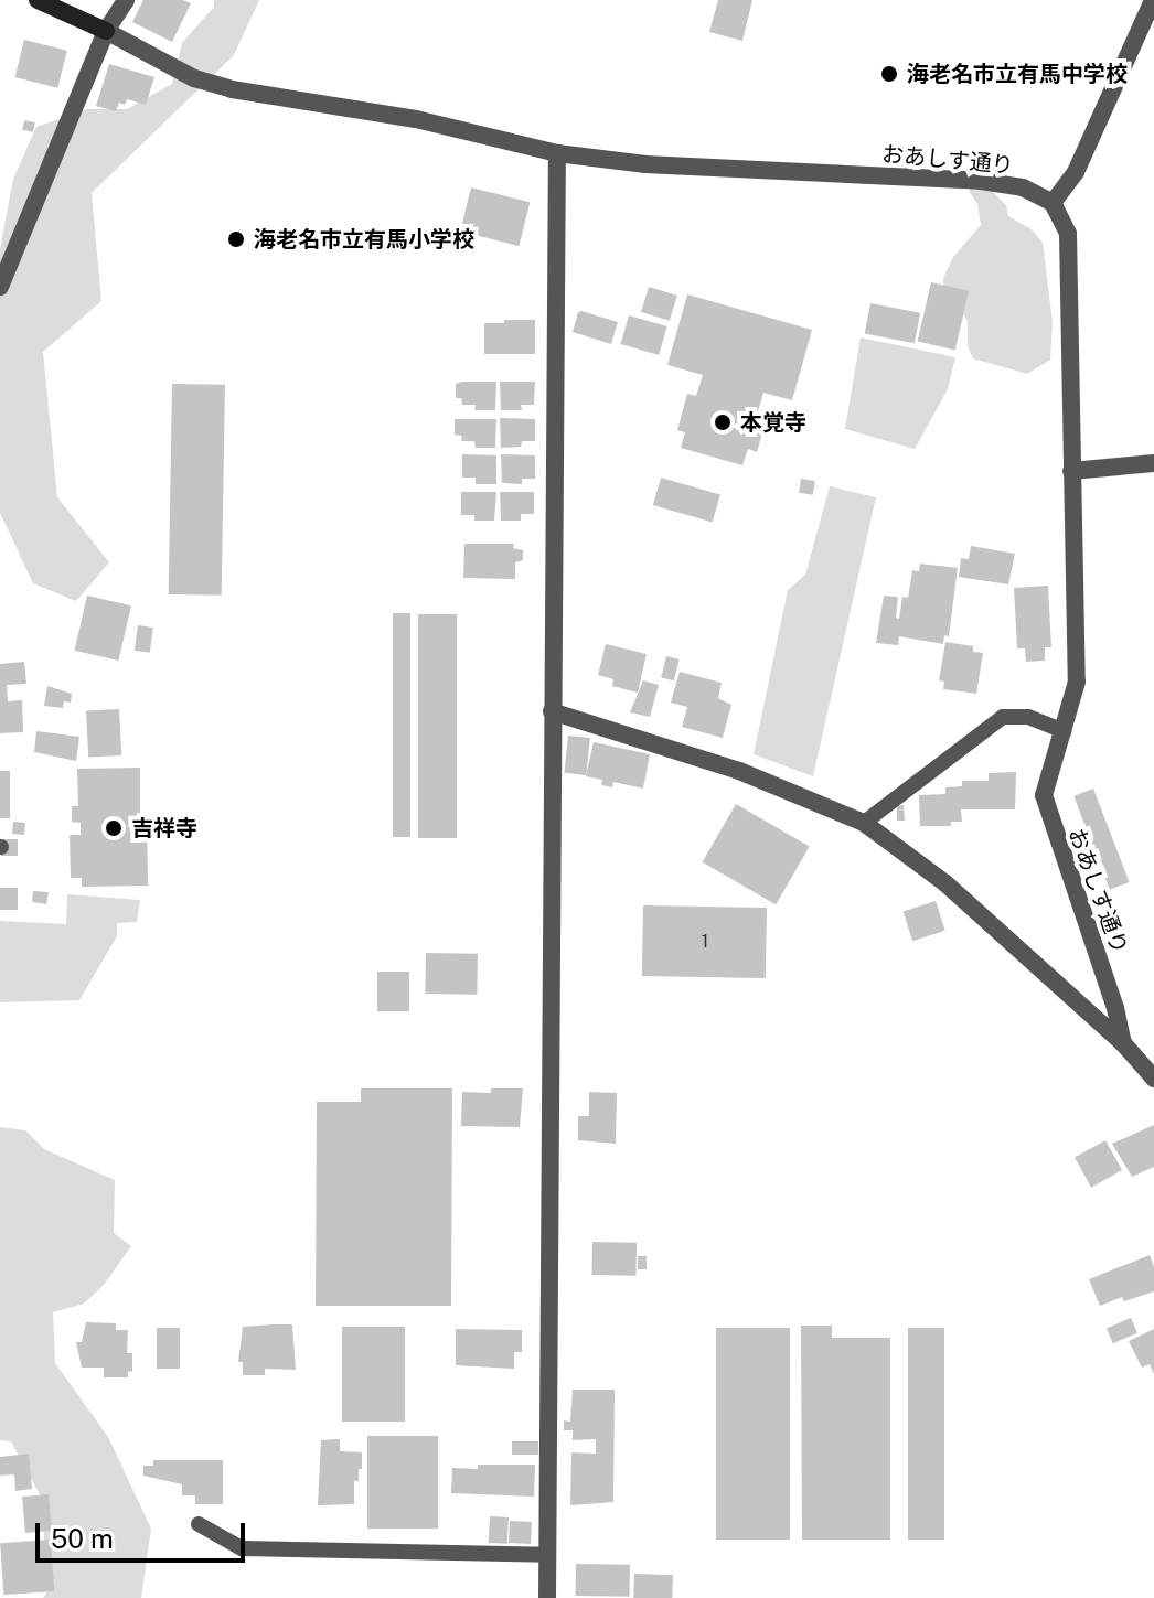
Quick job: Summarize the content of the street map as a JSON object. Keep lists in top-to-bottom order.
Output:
{
  "streets": {
    "street": ["おあしす通り"]
  },
  "places": [
    "海老名市立有馬中学校",
    "海老名市立有馬小学校",
    "本覚寺",
    "吉祥寺"
  ],
  "house_numbers": ["1"],
  "scale_bar": "50 m"
}
